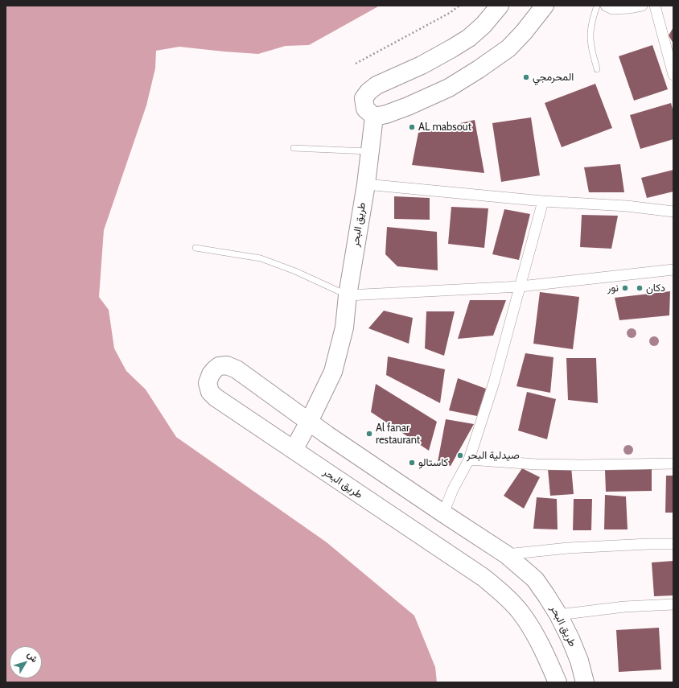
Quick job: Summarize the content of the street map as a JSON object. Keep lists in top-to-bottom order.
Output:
{
  "streets": {
    "highway": ["طريق البحر"]
  },
  "places": [
    "المحرمجي",
    "AL mabsout",
    "نور",
    "دكان",
    "Al fanar restaurant",
    "صيدلية البحر",
    "كاستالو"
  ],
  "north": "top right"
}
